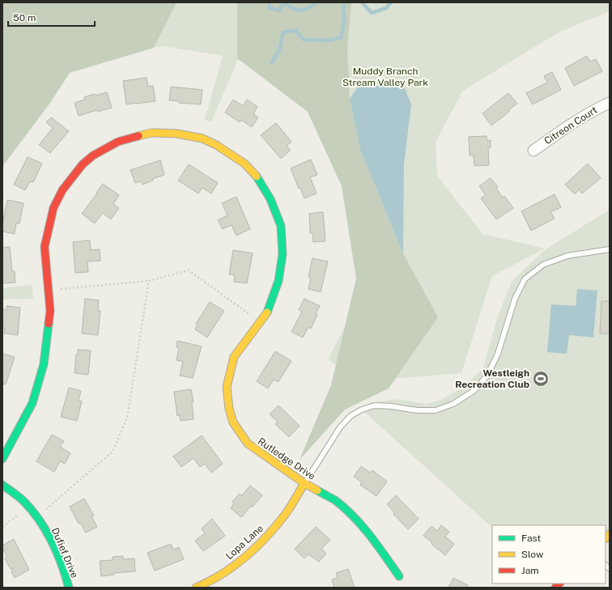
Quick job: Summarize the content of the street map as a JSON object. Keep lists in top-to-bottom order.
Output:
{
  "streets": {
    "street": [
      "Citreon Court",
      "Rutledge Drive",
      "Lopa Lane",
      "Dufief Drive"
    ]
  },
  "crossings": [
    ["Rutledge Drive", "Lopa Lane"]
  ],
  "parks": ["Muddy Branch Stream Valley Park"],
  "places": {
    "sports": ["Westleigh Recreation Club"]
  },
  "legend": ["Fast", "Slow", "Jam"],
  "scale_bar": "50 m"
}
